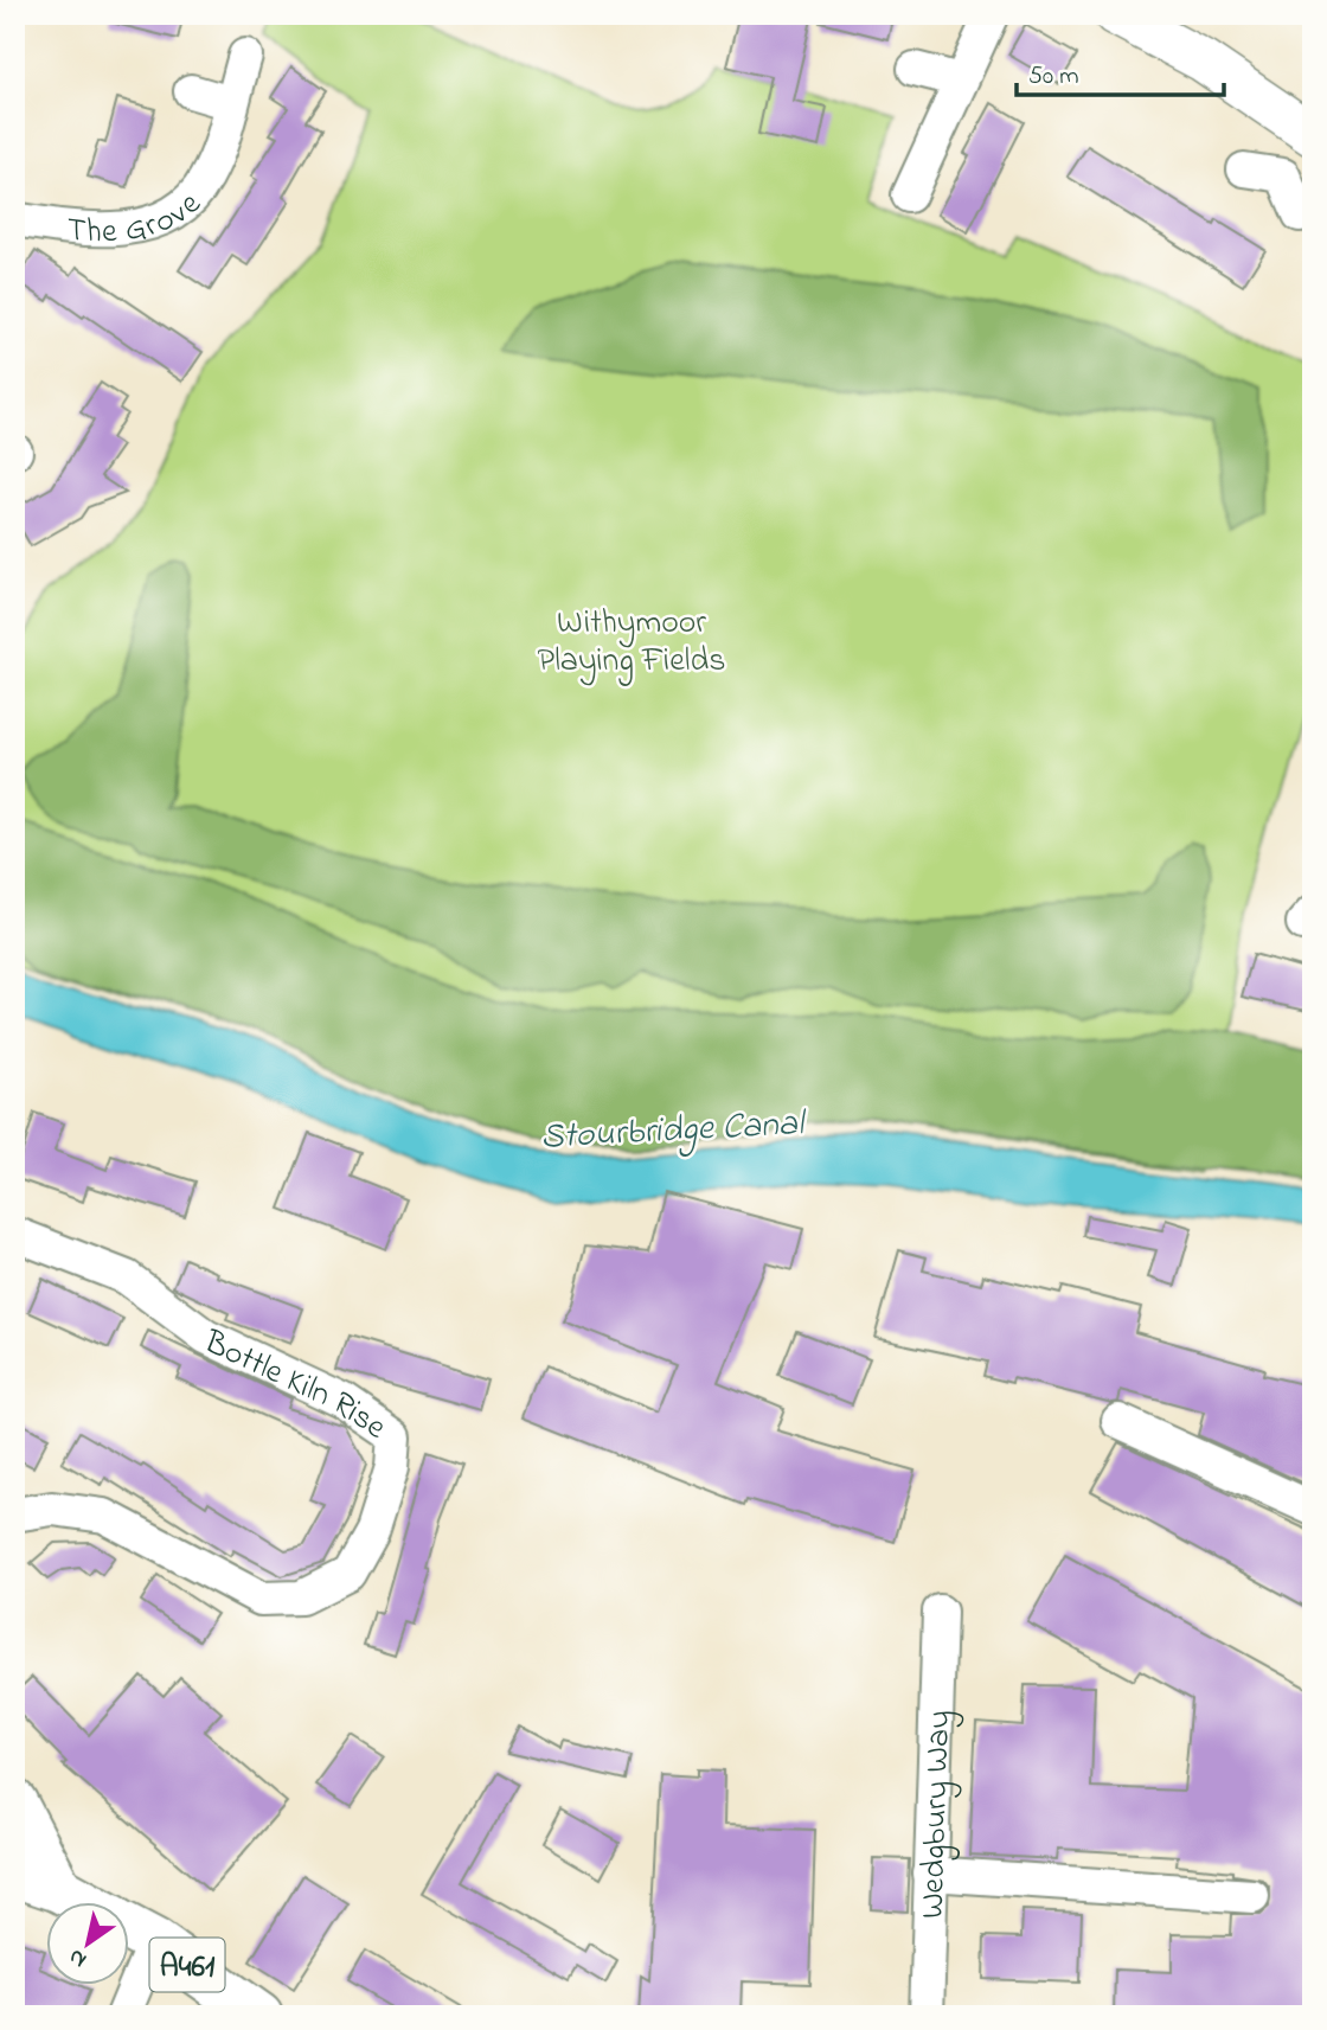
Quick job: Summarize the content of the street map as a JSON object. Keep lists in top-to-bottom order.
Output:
{
  "streets": {
    "main road": ["A461"],
    "street": ["The Grove", "Bottle Kiln Rise", "Wedgbury Way"]
  },
  "water": ["Stourbridge Canal"],
  "parks": ["Withymoor Playing Fields"],
  "scale_bar": "50 m",
  "north": "bottom left"
}
